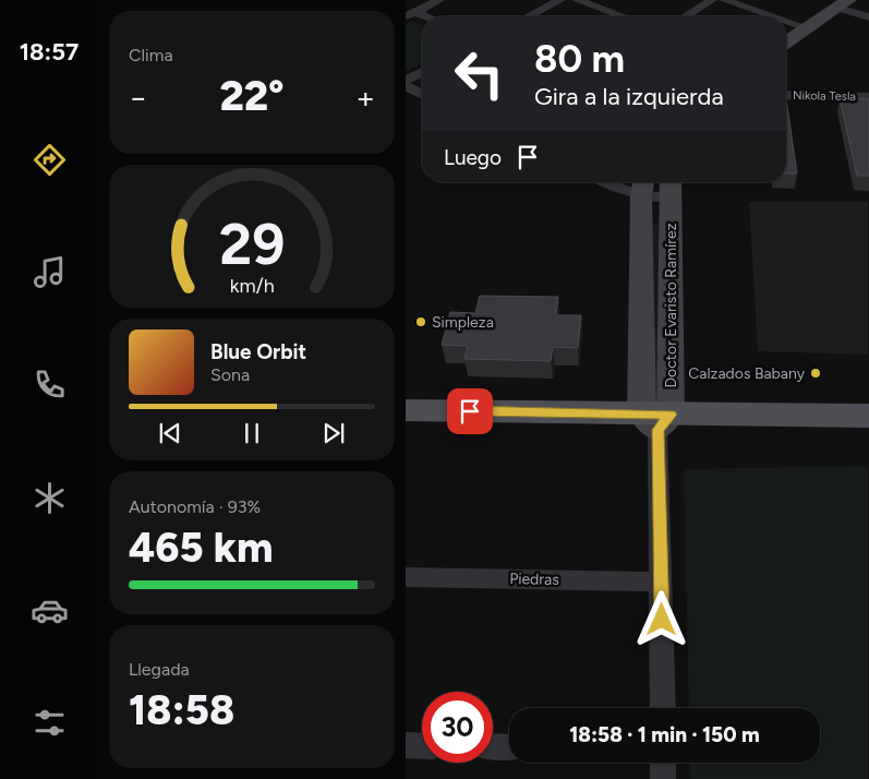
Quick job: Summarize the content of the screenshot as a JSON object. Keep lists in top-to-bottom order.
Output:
{
  "streets": {
    "main road": ["Doctor Evaristo Ramírez"],
    "street": ["Nikola Tesla", "Piedras"]
  },
  "places": ["Simpleza", "Calzados Babany"],
  "page": {
    "tabs": "18:57",
    "tile": [
      "Clima",
      ["Autonomía · 93%", "465 km"],
      ["Llegada", "18:58"]
    ],
    "turn": ["80 m", "Gira a la izquierda"],
    "heat": ["−", "22°", "+"],
    "then": "Luego",
    "song": ["Blue Orbit", "Sona"],
    "limit": "30",
    "trip": "18:58 · 1 min · 150 m",
    "gauge": ["29", "km/h"]
  }
}
